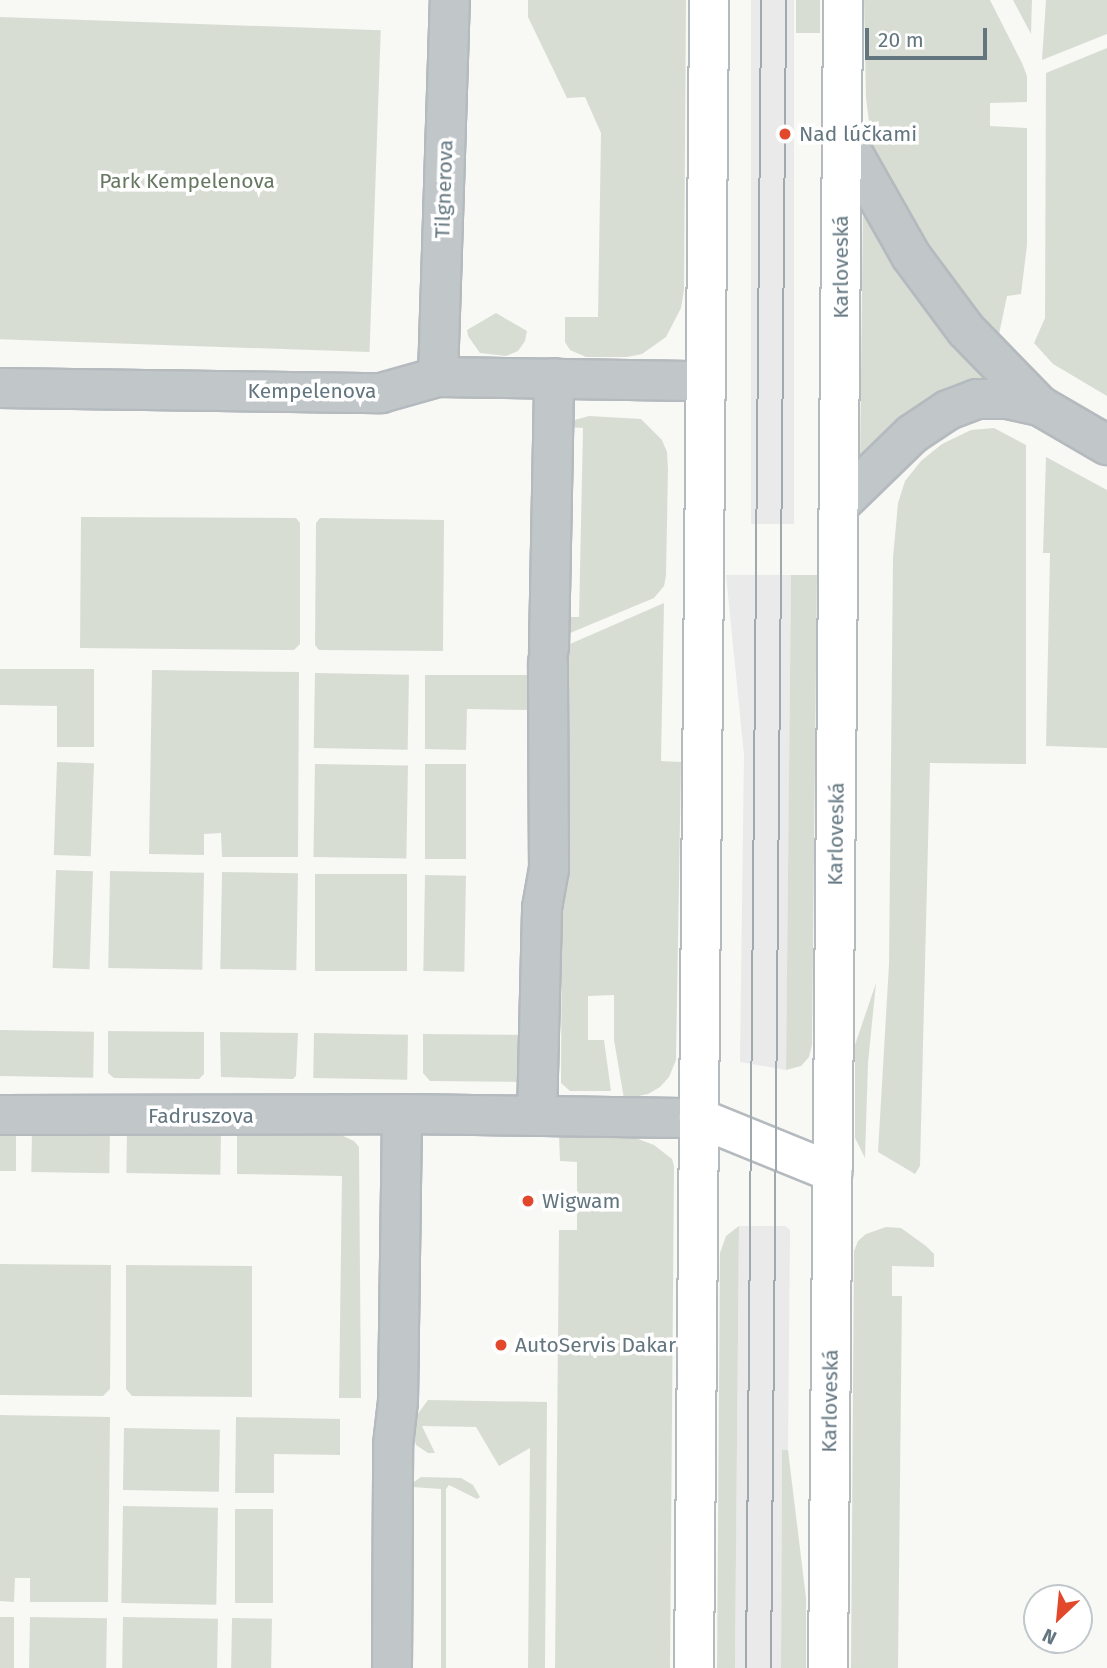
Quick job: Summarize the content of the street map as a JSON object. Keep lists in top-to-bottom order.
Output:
{
  "streets": {
    "main road": ["Karloveská"],
    "street": ["Tilgnerova", "Kempelenova", "Fadruszova"]
  },
  "crossings": [
    ["Tilgnerova", "Kempelenova"]
  ],
  "parks": ["Park Kempelenova"],
  "places": ["Nad lúčkami", "Wigwam", "AutoServis Dakar"],
  "scale_bar": "20 m",
  "north": "bottom left"
}
